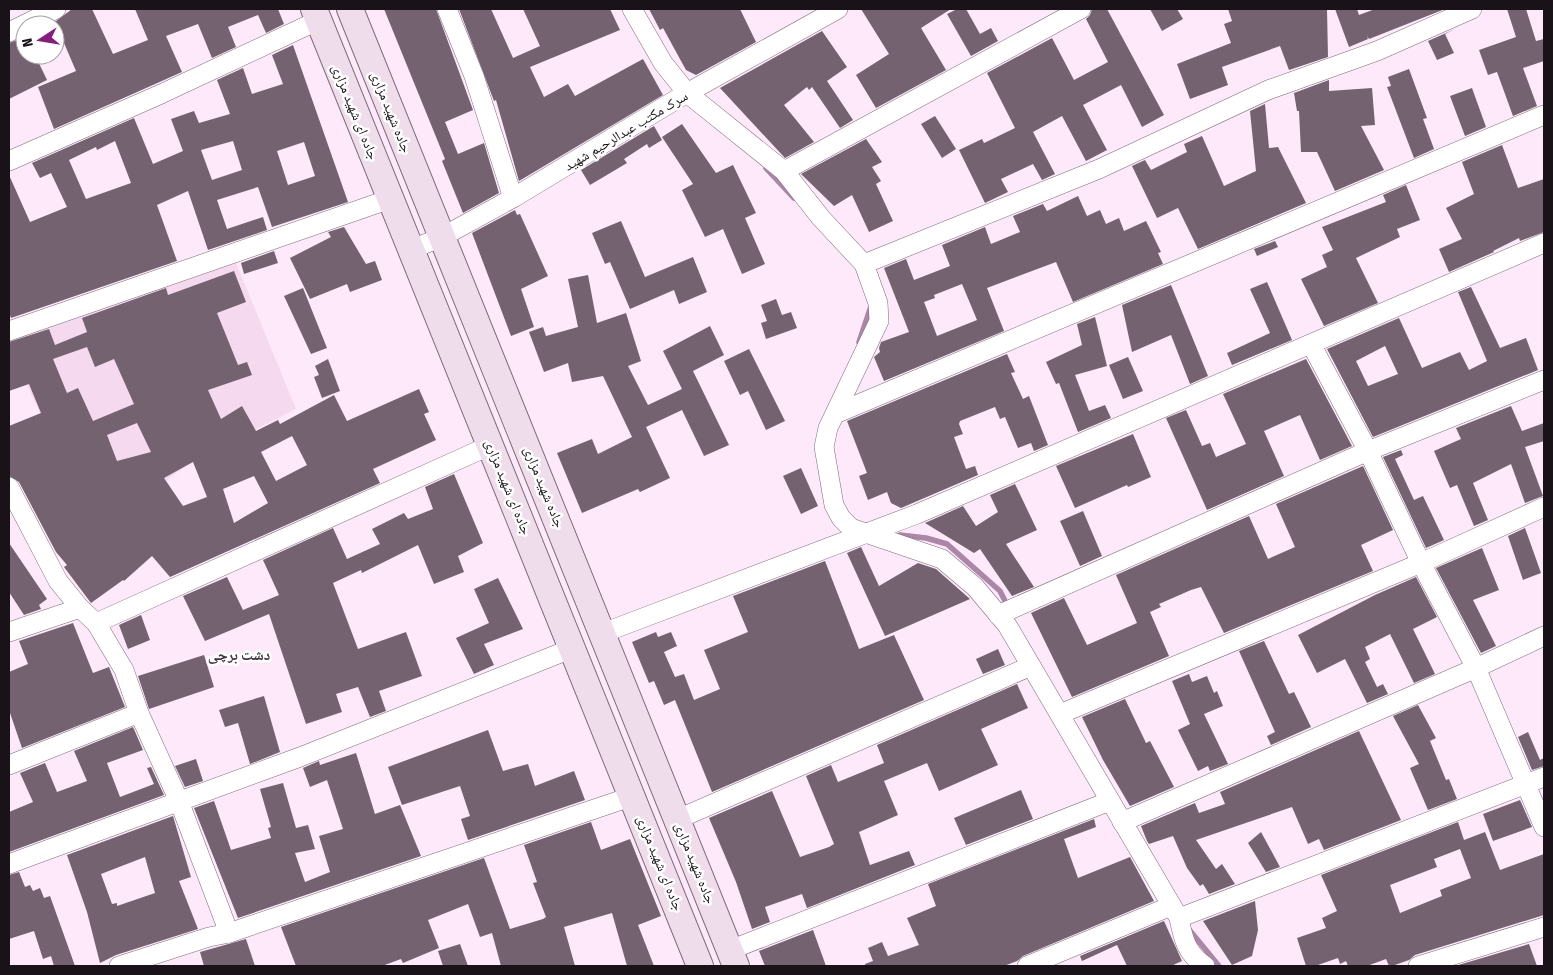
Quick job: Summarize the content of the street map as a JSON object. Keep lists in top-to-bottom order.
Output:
{
  "streets": {
    "main road": ["جاده ای شهید مزاری", "جاده شهید مزاری"],
    "street": ["سرک مکتب عبدالرحیم شهید"]
  },
  "crossings": [
    ["جاده ای شهید مزاری", "سرک مکتب عبدالرحیم شهید"],
    ["جاده شهید مزاری", "سرک مکتب عبدالرحیم شهید"]
  ],
  "districts": ["دشت برچی"],
  "north": "left"
}
